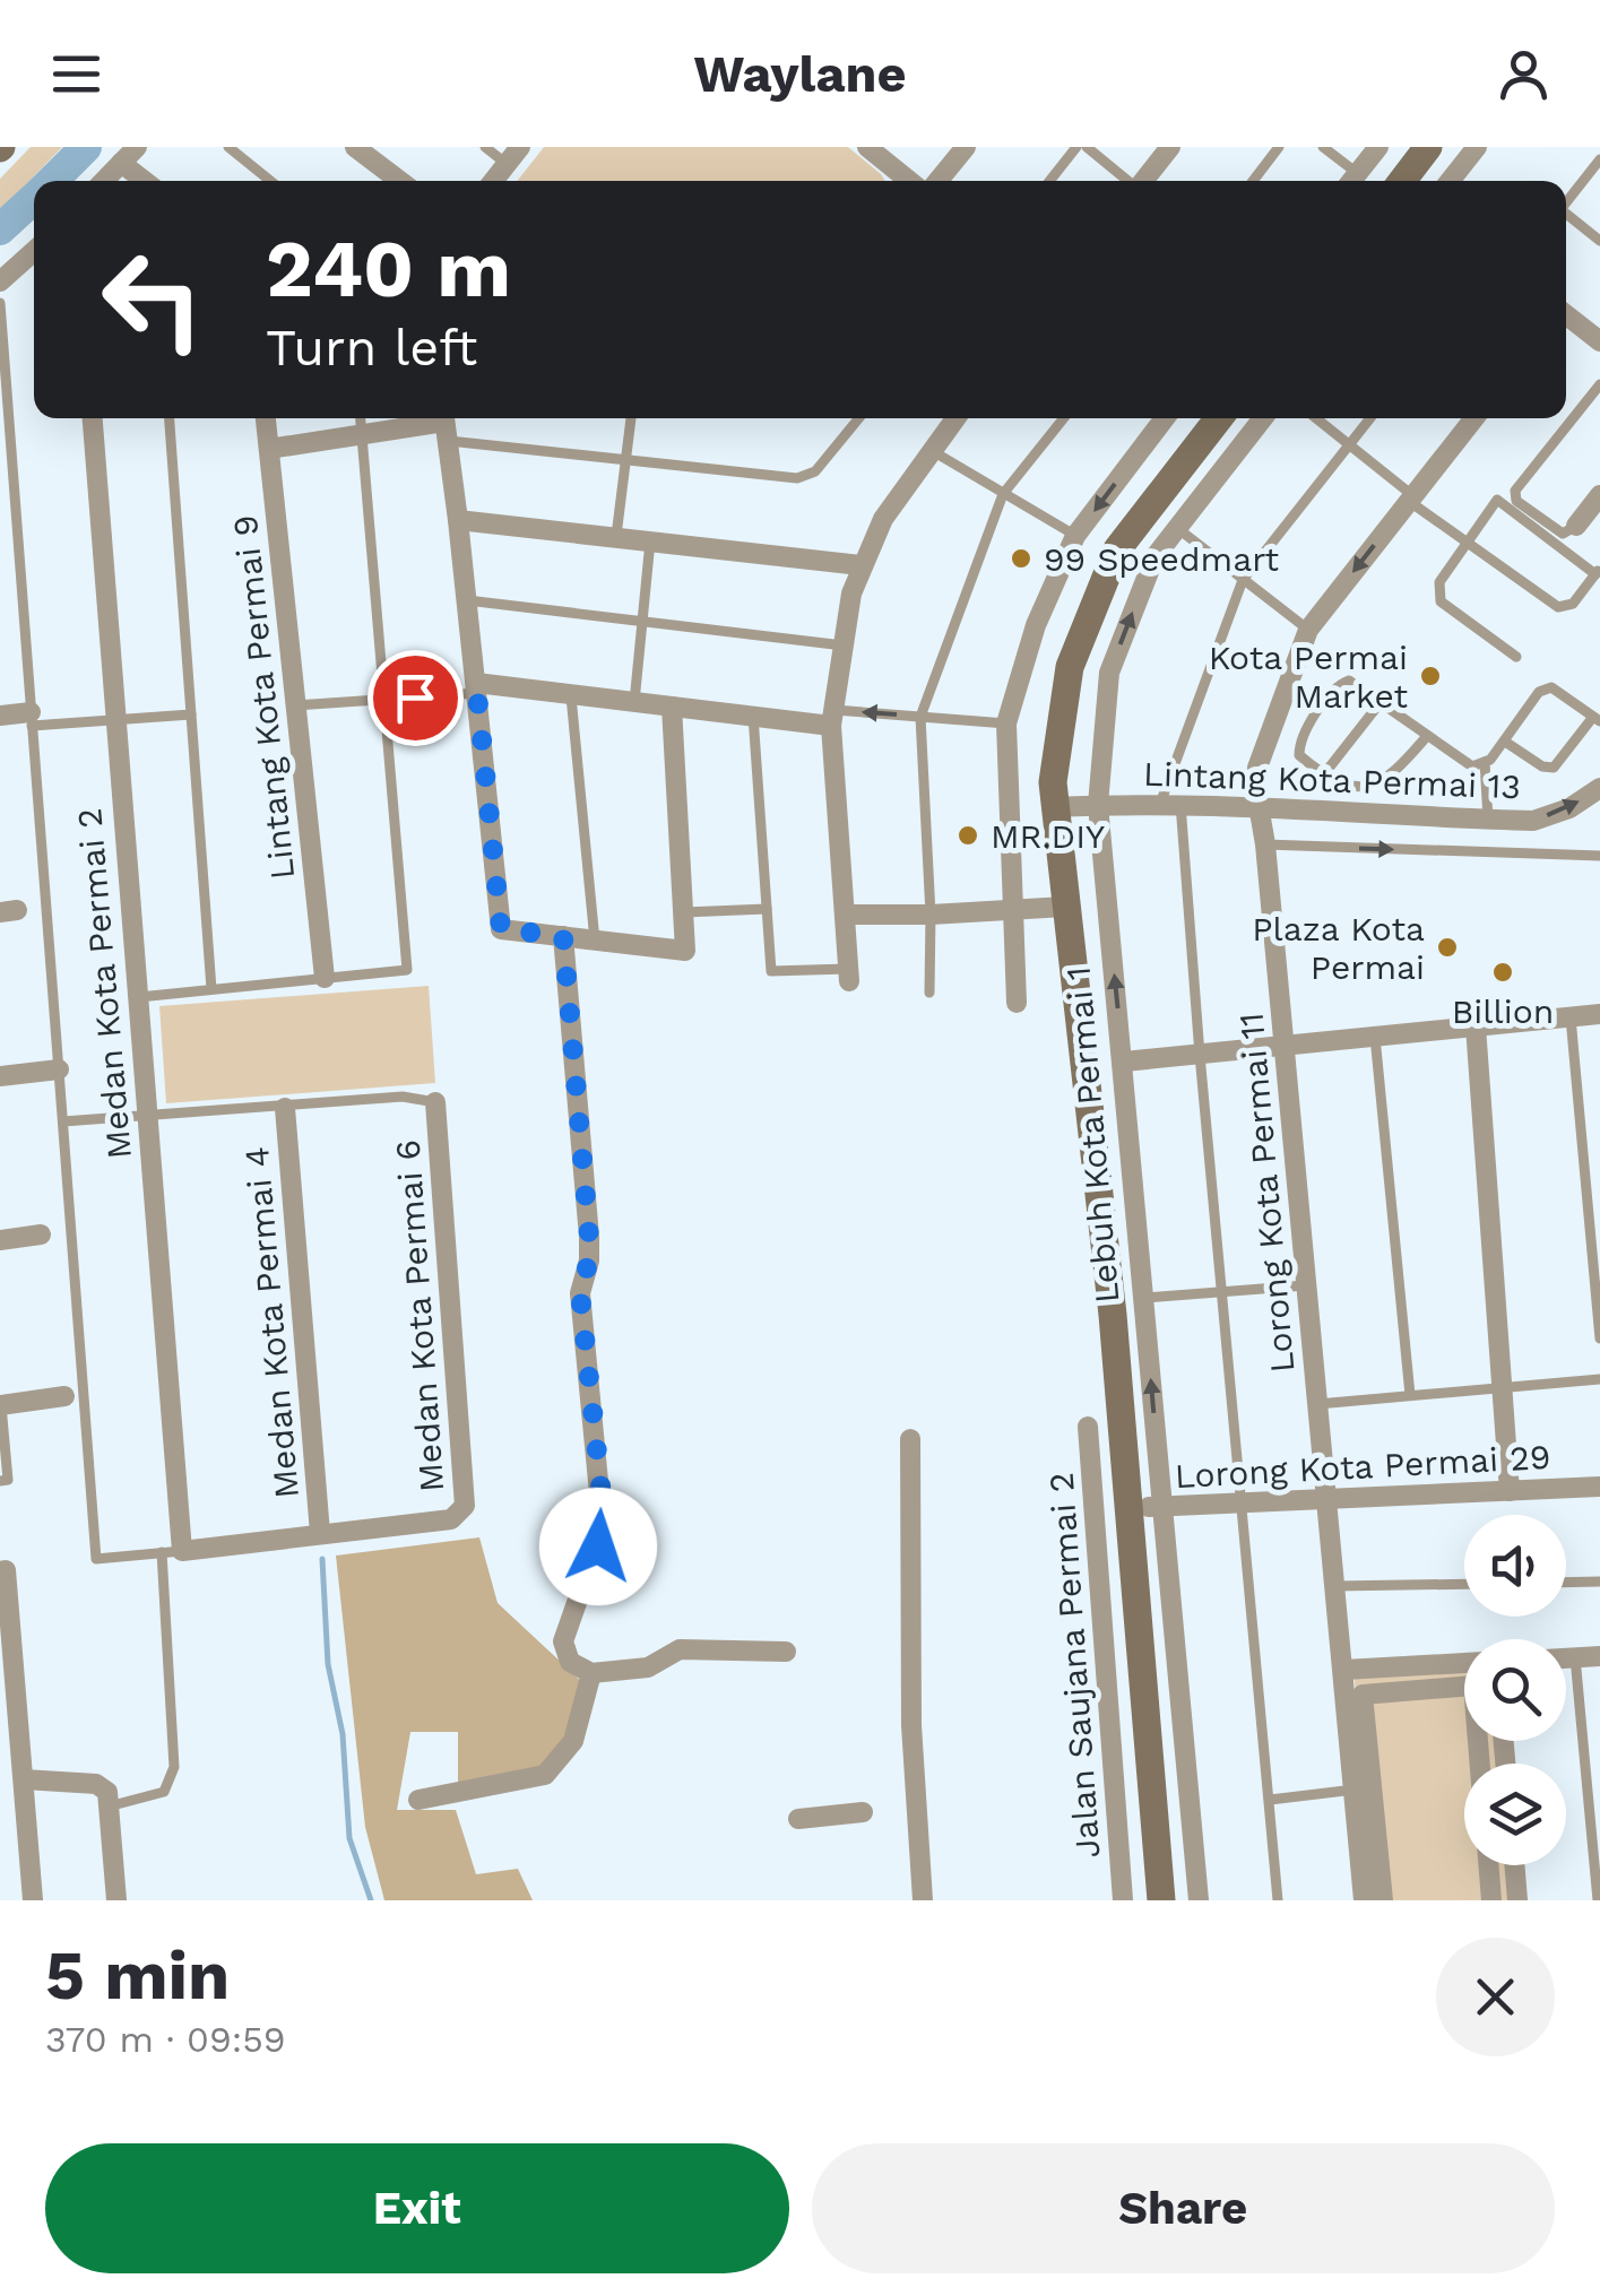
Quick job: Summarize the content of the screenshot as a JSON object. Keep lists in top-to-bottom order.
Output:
{
  "streets": {
    "street": [
      "Lintang Kota Permai 9",
      "Lintang Kota Permai 13",
      "Medan Kota Permai 2",
      "Lebuh Kota Permai 1",
      "Lorong Kota Permai 11",
      "Medan Kota Permai 6",
      "Medan Kota Permai 4",
      "Lorong Kota Permai 29",
      "Jalan Saujana Permai 2"
    ]
  },
  "crossings": [
    ["Lintang Kota Permai 13", "Lebuh Kota Permai 1"],
    ["Lintang Kota Permai 13", "Lorong Kota Permai 11"],
    ["Lebuh Kota Permai 1", "Lorong Kota Permai 29"],
    ["Lorong Kota Permai 11", "Lorong Kota Permai 29"],
    ["Medan Kota Permai 6", "Medan Kota Permai 4"]
  ],
  "places": [
    "99 Speedmart",
    "Kota Permai Market",
    "MR.DIY",
    "Plaza Kota Permai",
    "Billion"
  ],
  "page": {
    "header": "Waylane",
    "turn": ["240 m", "Turn left"],
    "heading": ["5 min", "370 m · 09:59"],
    "buttons": ["Exit", "Share"]
  }
}
